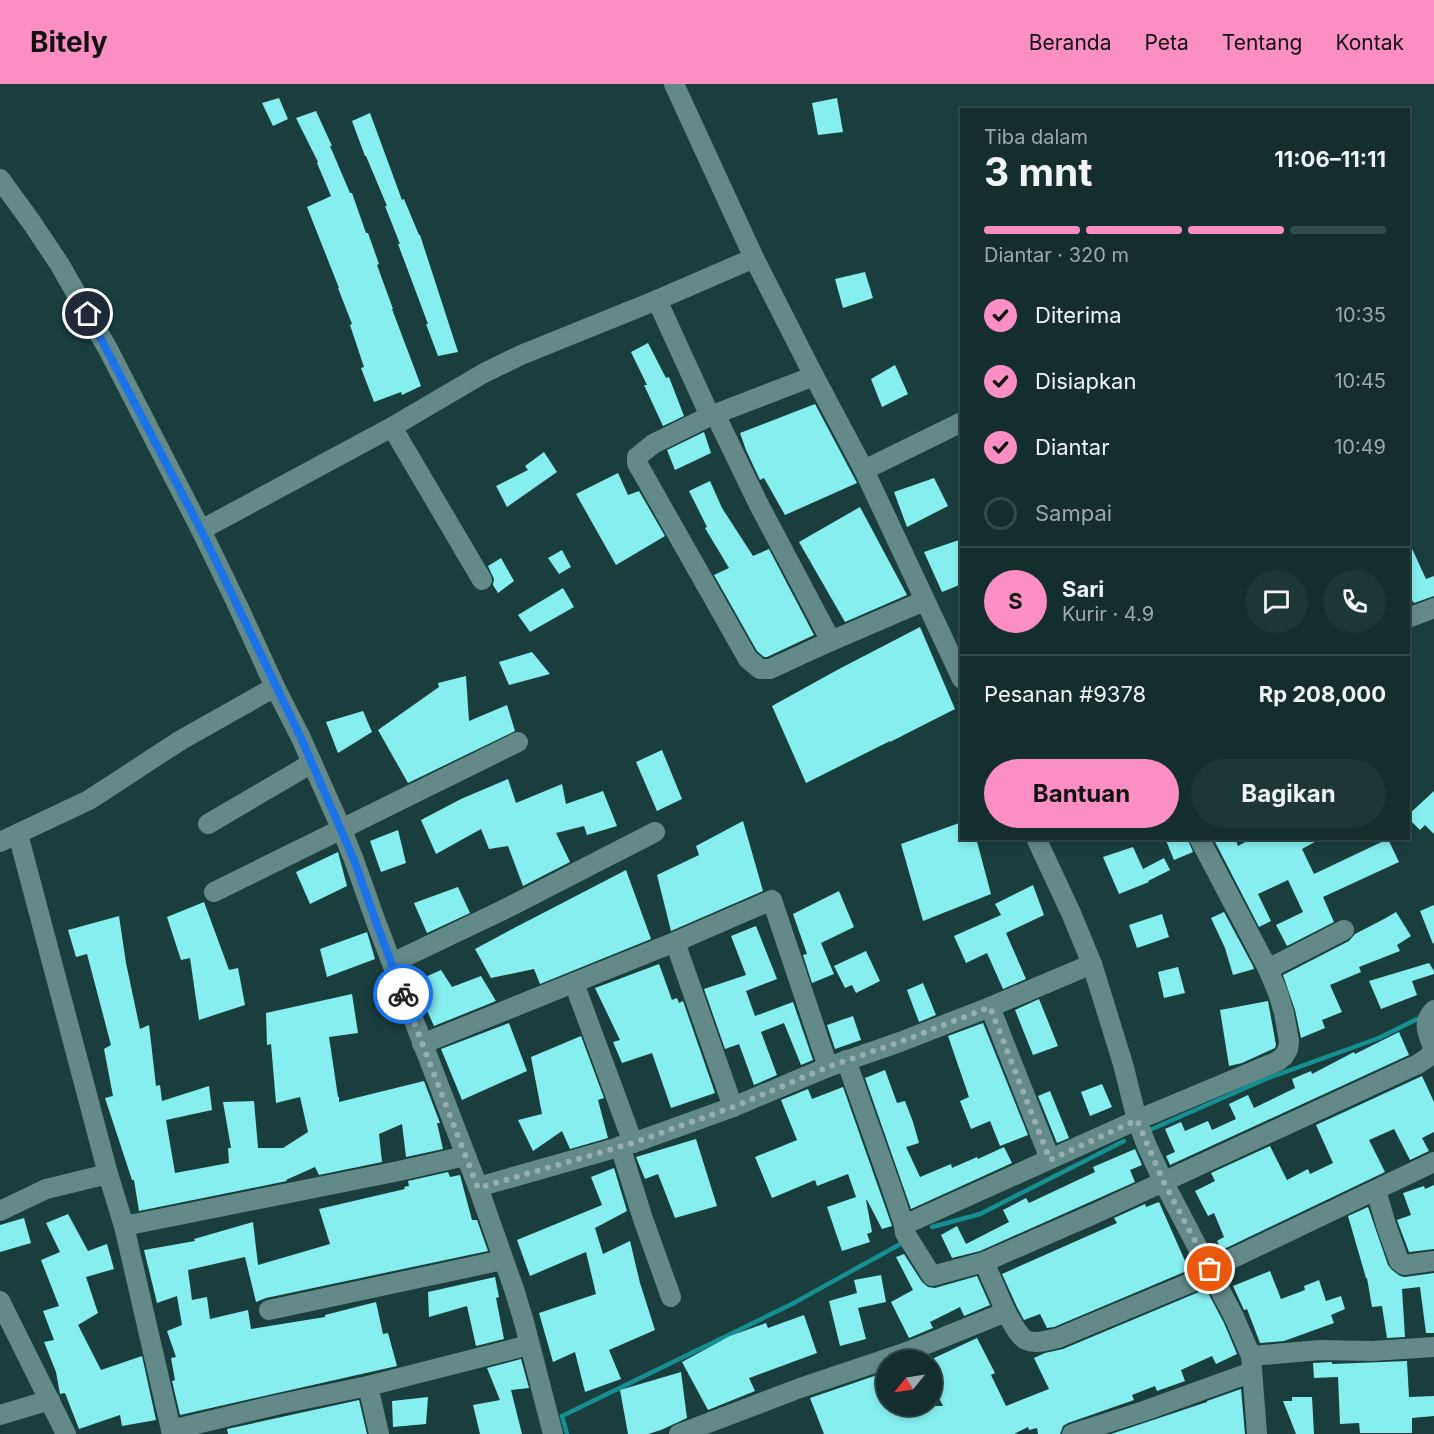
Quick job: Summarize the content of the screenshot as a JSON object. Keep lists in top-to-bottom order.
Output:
{
  "north": "bottom left",
  "page": {
    "header": "Bitely",
    "nav": [
      "Beranda",
      "Peta",
      "Tentang",
      "Kontak"
    ],
    "heading": ["3 mnt", "Tiba dalam", "11:06–11:11"],
    "panel": [
      "Sari",
      "Kurir · 4.9",
      "Pesanan #9378",
      "Rp 208,000"
    ],
    "bar": "Diantar · 320 m",
    "list": [
      ["Diterima", "10:35"],
      ["Disiapkan", "10:45"],
      ["Diantar", "10:49"],
      "Sampai"
    ],
    "round": "S",
    "buttons": ["Bantuan", "Bagikan"]
  }
}
